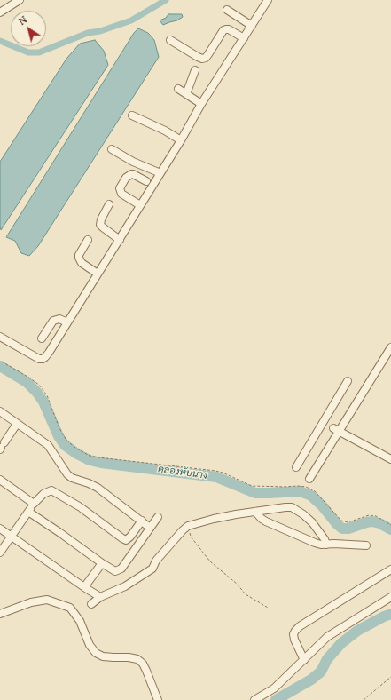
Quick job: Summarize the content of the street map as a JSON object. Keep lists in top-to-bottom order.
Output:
{
  "water": ["คลองทับนาง"],
  "north": "top left"
}
